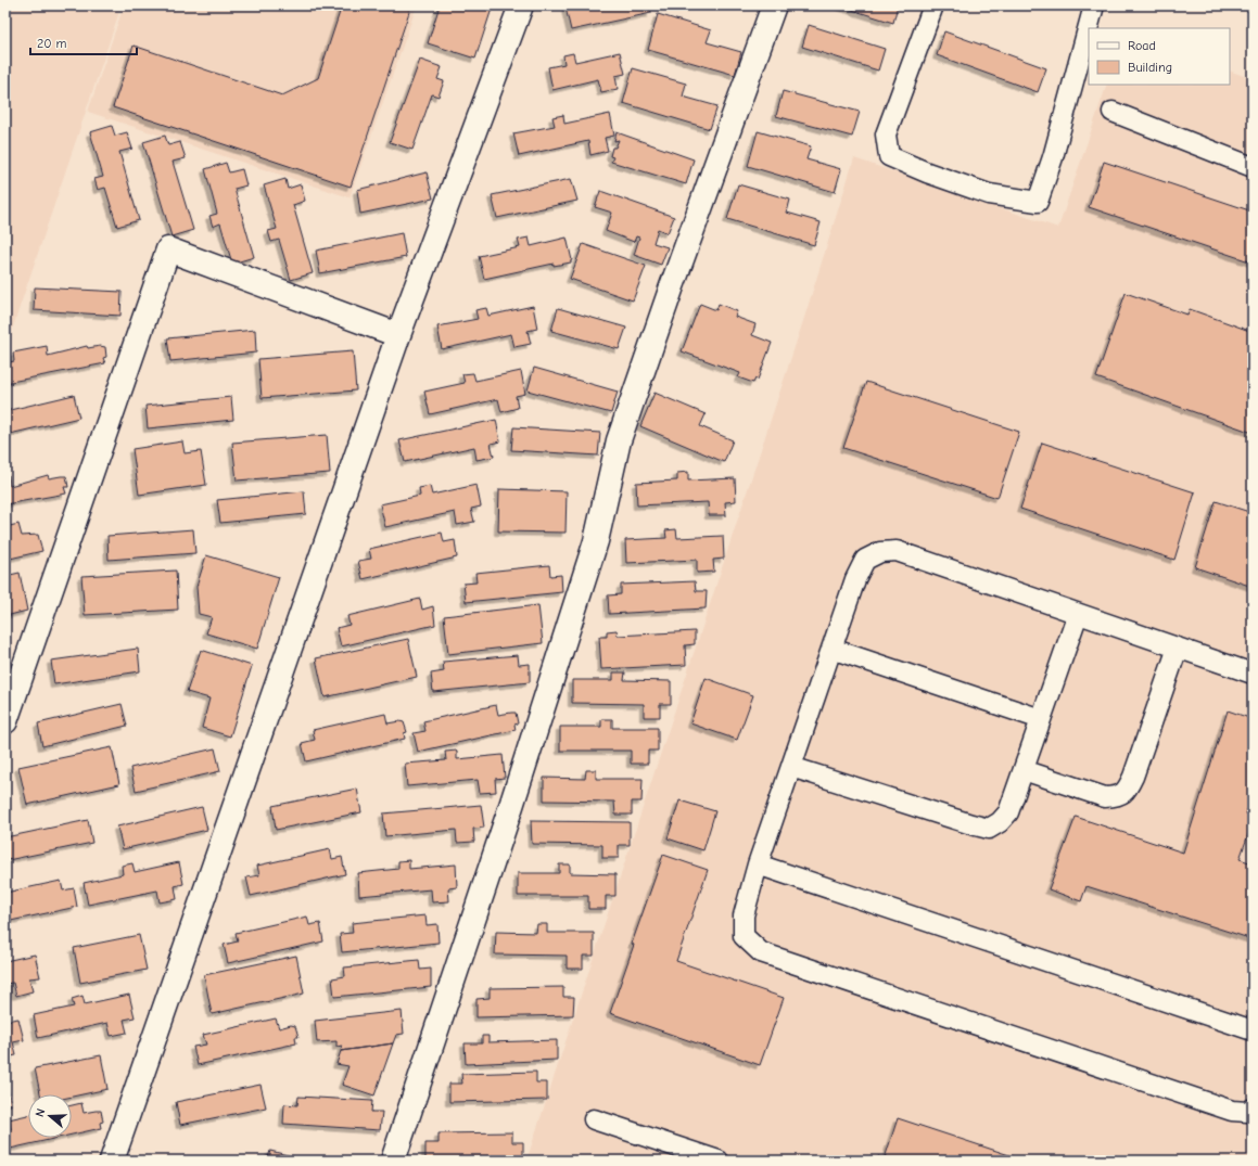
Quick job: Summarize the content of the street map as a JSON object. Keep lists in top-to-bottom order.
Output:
{
  "legend": ["Road", "Building"],
  "scale_bar": "20 m",
  "north": "left"
}
